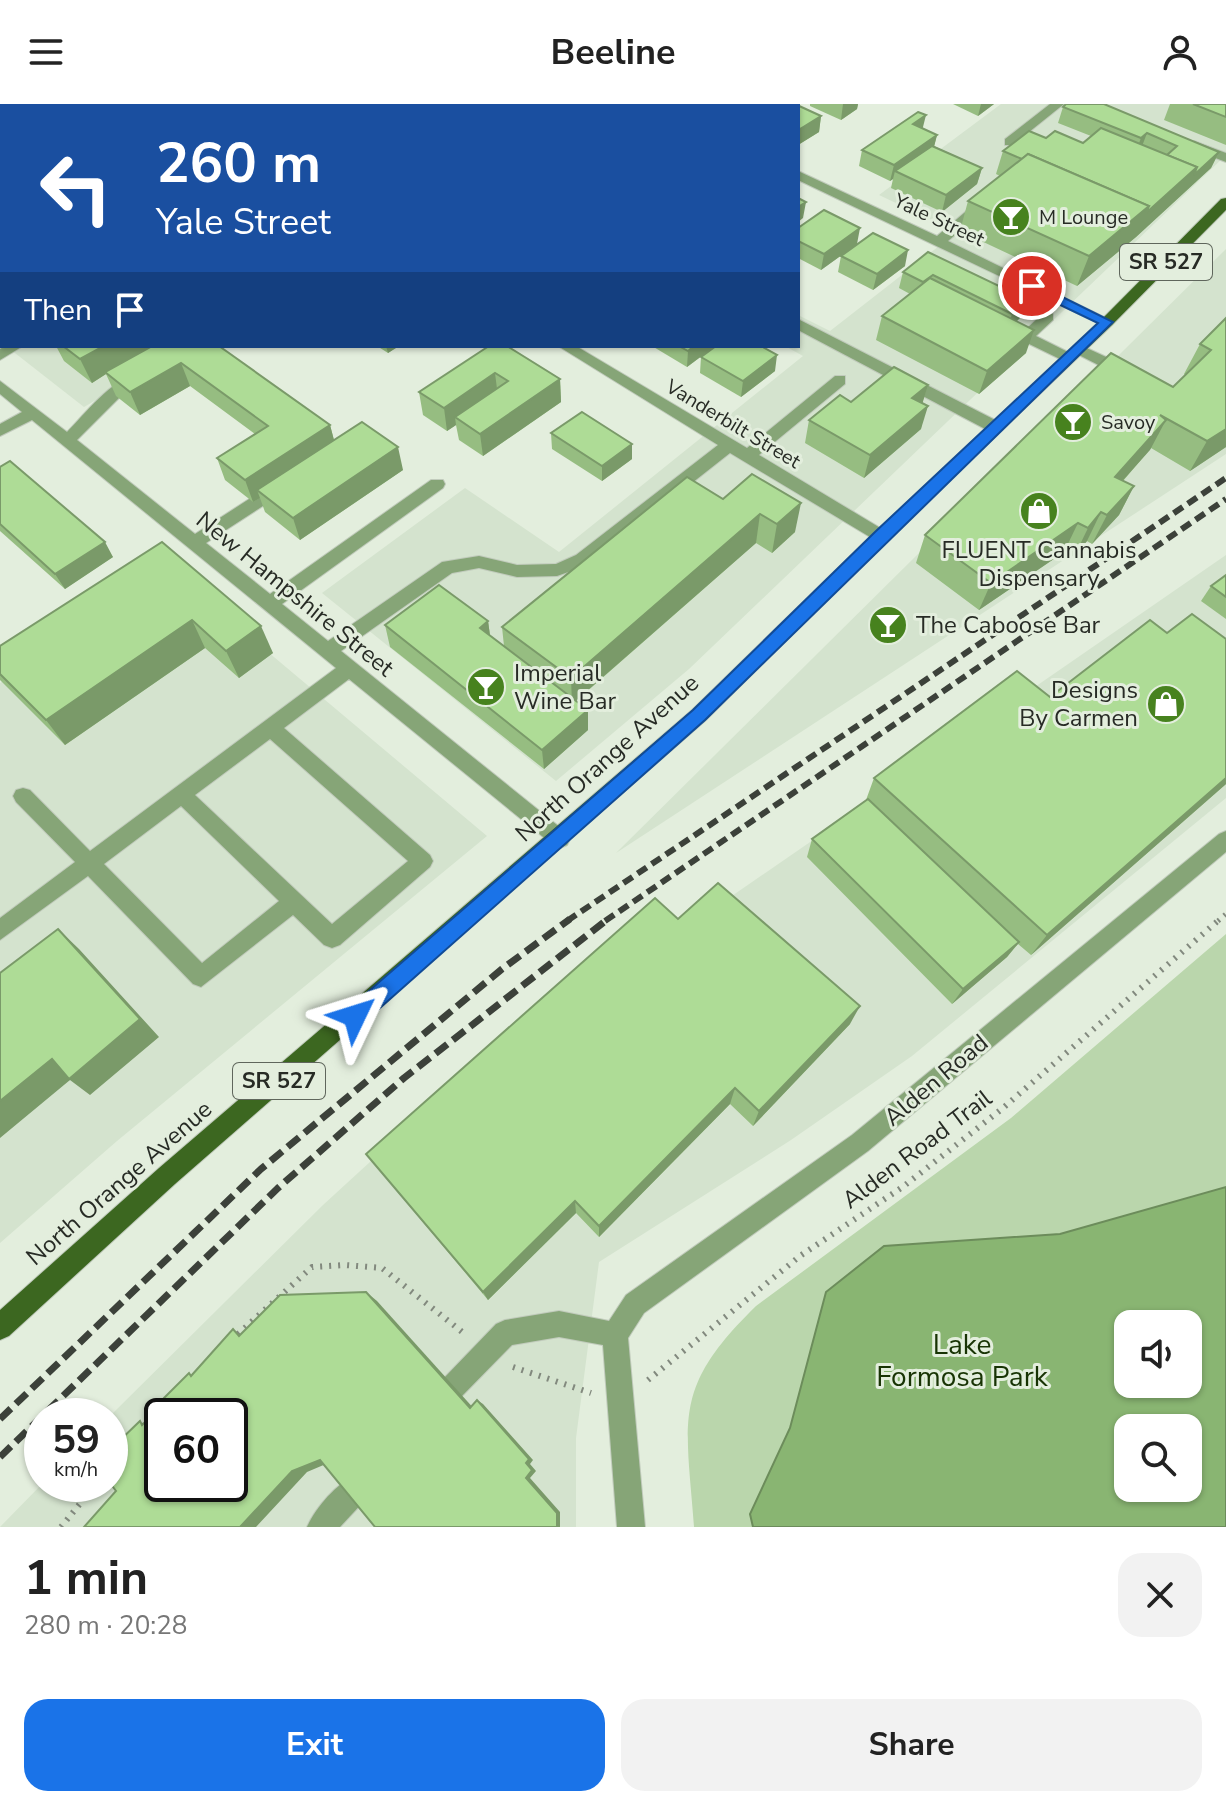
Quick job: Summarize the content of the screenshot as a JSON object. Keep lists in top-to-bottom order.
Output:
{
  "streets": {
    "main road": ["SR 527", "North Orange Avenue"],
    "street": [
      "Yale Street",
      "Vanderbilt Street",
      "New Hampshire Street",
      "Alden Road"
    ],
    "path": ["Alden Road Trail"]
  },
  "crossings": [
    ["Yale Street", "North Orange Avenue"],
    ["Vanderbilt Street", "North Orange Avenue"],
    ["New Hampshire Street", "North Orange Avenue"]
  ],
  "parks": ["Lake Formosa Park"],
  "places": {
    "bar": [
      "M Lounge",
      "Savoy",
      "The Caboose Bar",
      "Imperial Wine Bar"
    ],
    "shop": ["FLUENT Cannabis Dispensary", "Designs By Carmen"]
  },
  "page": {
    "header": "Beeline",
    "turn": ["260 m", "Yale Street"],
    "then": "Then",
    "speed": "59 km/h",
    "limit": "60",
    "heading": ["1 min", "280 m · 20:28"],
    "buttons": ["Exit", "Share"]
  }
}
